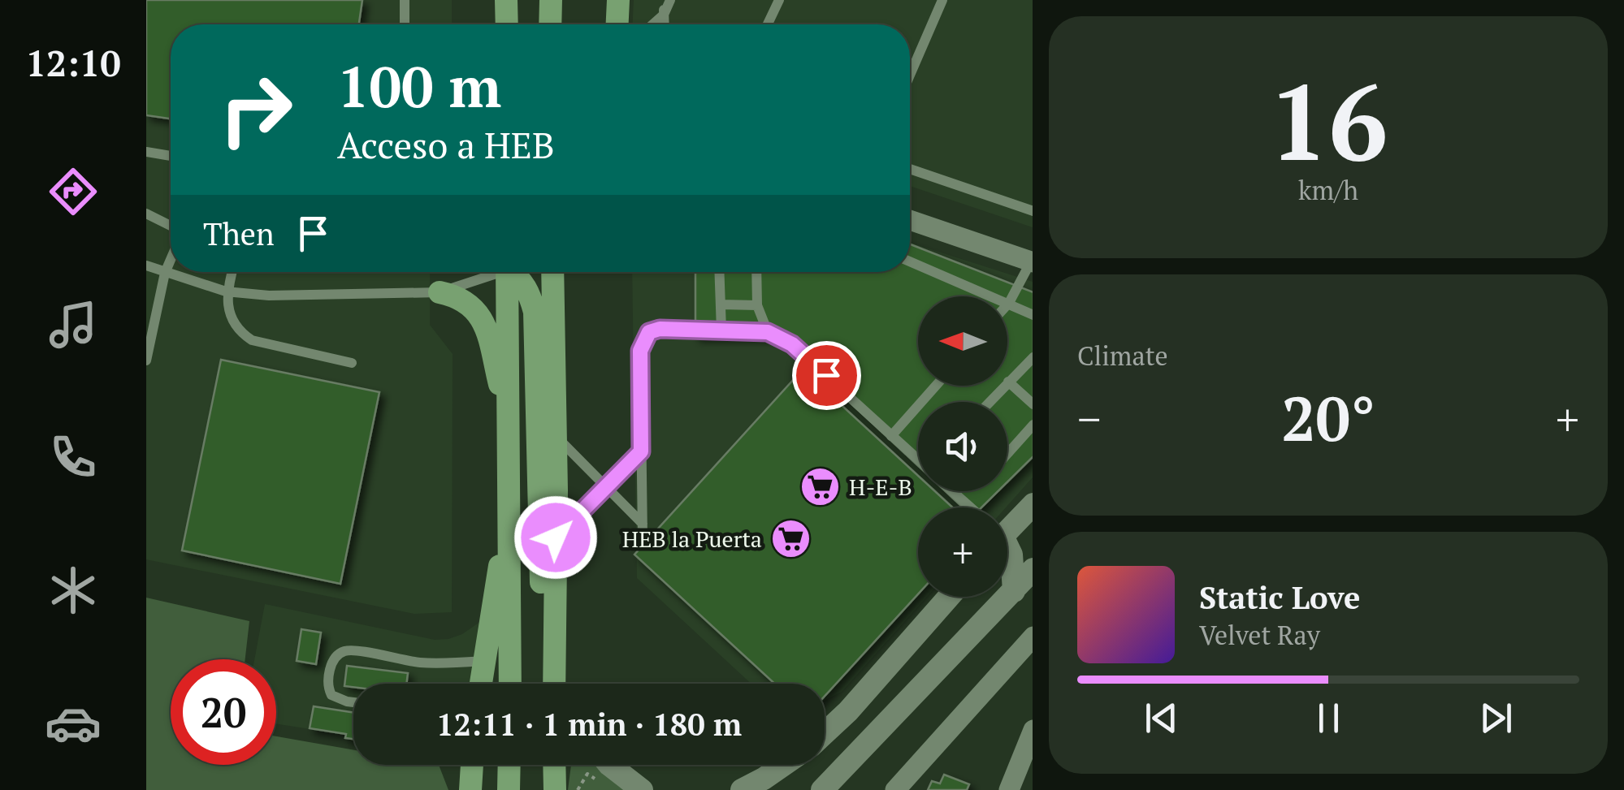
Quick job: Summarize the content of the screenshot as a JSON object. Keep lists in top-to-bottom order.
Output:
{
  "places": {
    "supermarket": ["H-E-B", "HEB la Puerta"]
  },
  "north": "left",
  "page": {
    "tabs": "12:10",
    "tile": [
      ["16", "km/h"],
      "Climate"
    ],
    "turn": ["100 m", "Acceso a HEB"],
    "then": "Then",
    "map_buttons": "+",
    "heat": ["−", "20°", "+"],
    "song": ["Static Love", "Velvet Ray"],
    "limit": "20",
    "trip": "12:11 · 1 min · 180 m"
  }
}
